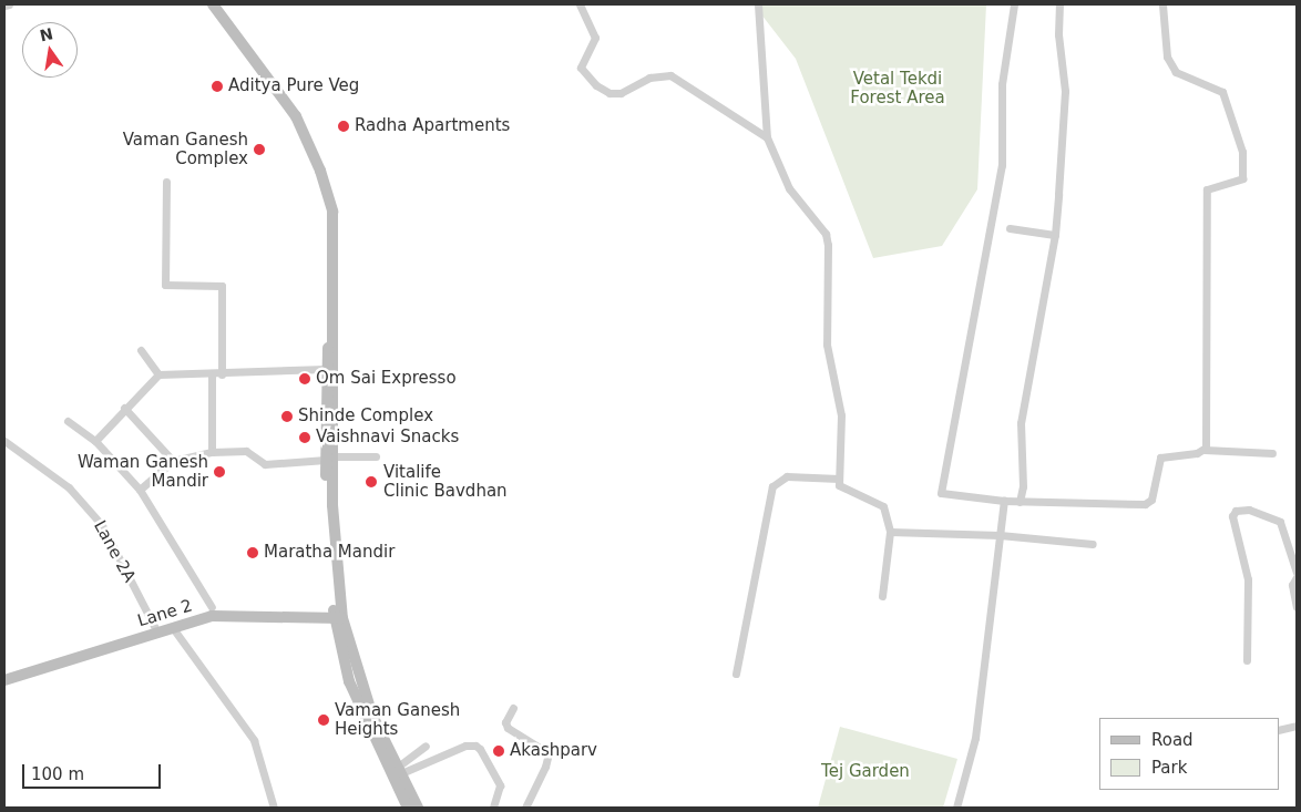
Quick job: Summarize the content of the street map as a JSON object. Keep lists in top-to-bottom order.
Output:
{
  "streets": {
    "main road": ["Lane 2"],
    "street": ["Lane 2A"]
  },
  "crossings": [
    ["Lane 2A", "Lane 2"]
  ],
  "parks": ["Vetal Tekdi Forest Area", "Tej Garden"],
  "places": [
    "Aditya Pure Veg",
    "Radha Apartments",
    "Vaman Ganesh Complex",
    "Om Sai Expresso",
    "Shinde Complex",
    "Vaishnavi Snacks",
    "Waman Ganesh Mandir",
    "Vitalife Clinic Bavdhan",
    "Maratha Mandir",
    "Vaman Ganesh Heights",
    "Akashparv"
  ],
  "legend": ["Road", "Park"],
  "scale_bar": "100 m",
  "north": "top"
}
